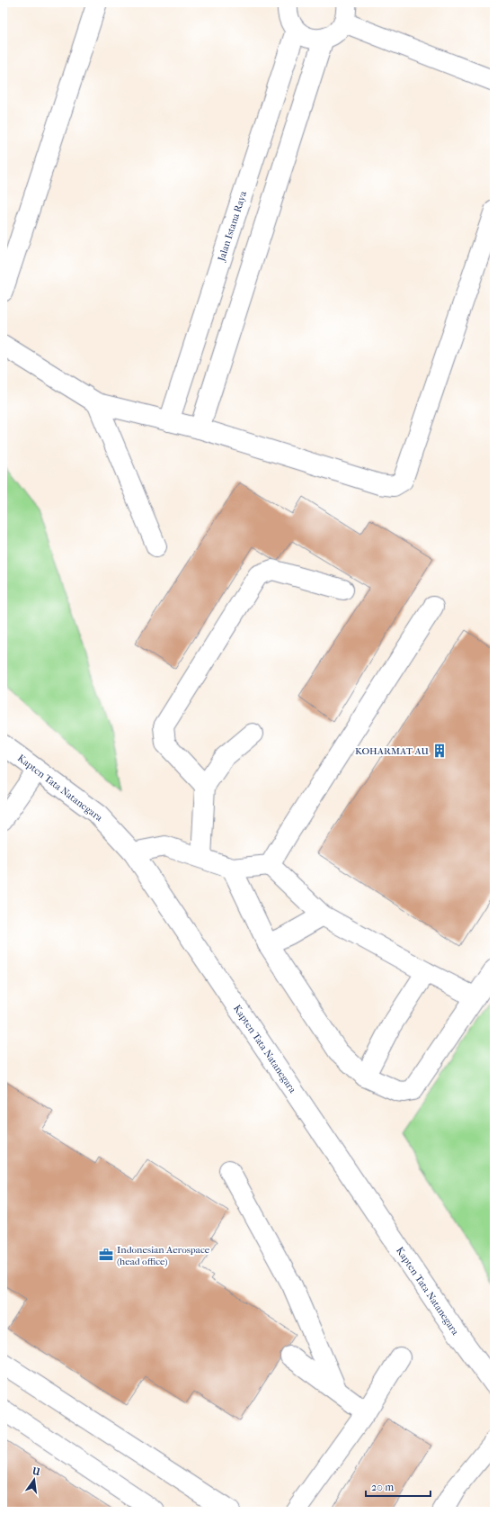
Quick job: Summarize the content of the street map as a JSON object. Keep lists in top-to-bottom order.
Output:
{
  "streets": {
    "street": ["Jalan Istana Raya", "Kapten Tata Natanegara"]
  },
  "places": {
    "building": ["KOHARMAT AU"],
    "office": ["Indonesian Aerospace (head office)"]
  },
  "scale_bar": "20 m",
  "north": "top"
}
